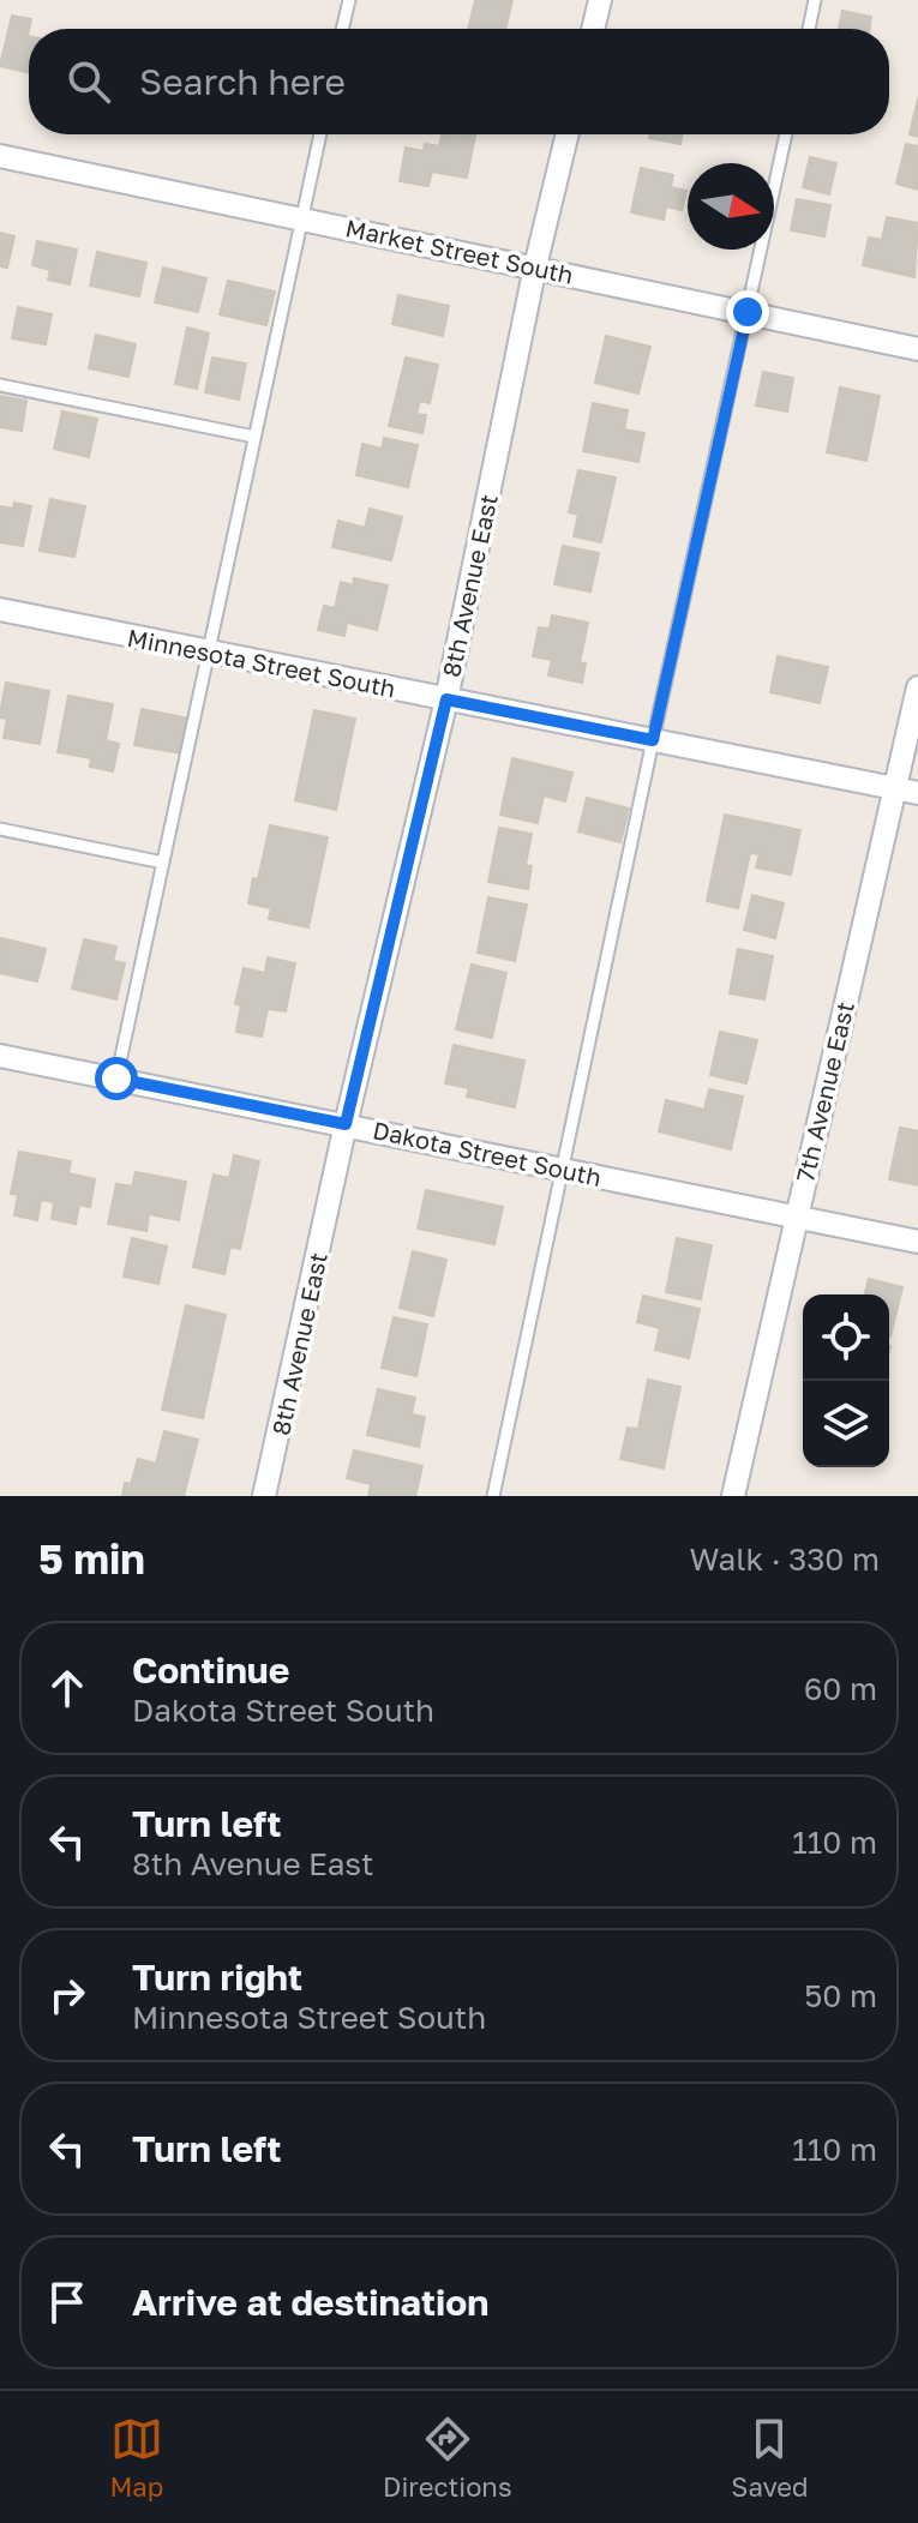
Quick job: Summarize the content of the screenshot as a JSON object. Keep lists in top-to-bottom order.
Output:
{
  "streets": {
    "street": [
      "Market Street South",
      "8th Avenue East",
      "Minnesota Street South",
      "7th Avenue East",
      "Dakota Street South"
    ]
  },
  "crossings": [
    ["Market Street South", "8th Avenue East"],
    ["8th Avenue East", "Minnesota Street South"],
    ["8th Avenue East", "Dakota Street South"],
    ["Minnesota Street South", "7th Avenue East"],
    ["7th Avenue East", "Dakota Street South"]
  ],
  "north": "right",
  "page": {
    "search": "Search here",
    "heading": ["5 min", "Walk · 330 m"],
    "list": [
      ["Continue", "Dakota Street South", "60 m"],
      ["Turn left", "8th Avenue East", "110 m"],
      ["Turn right", "Minnesota Street South", "50 m"],
      ["Turn left", "110 m"],
      "Arrive at destination"
    ],
    "nav": ["Map", "Directions", "Saved"]
  }
}
